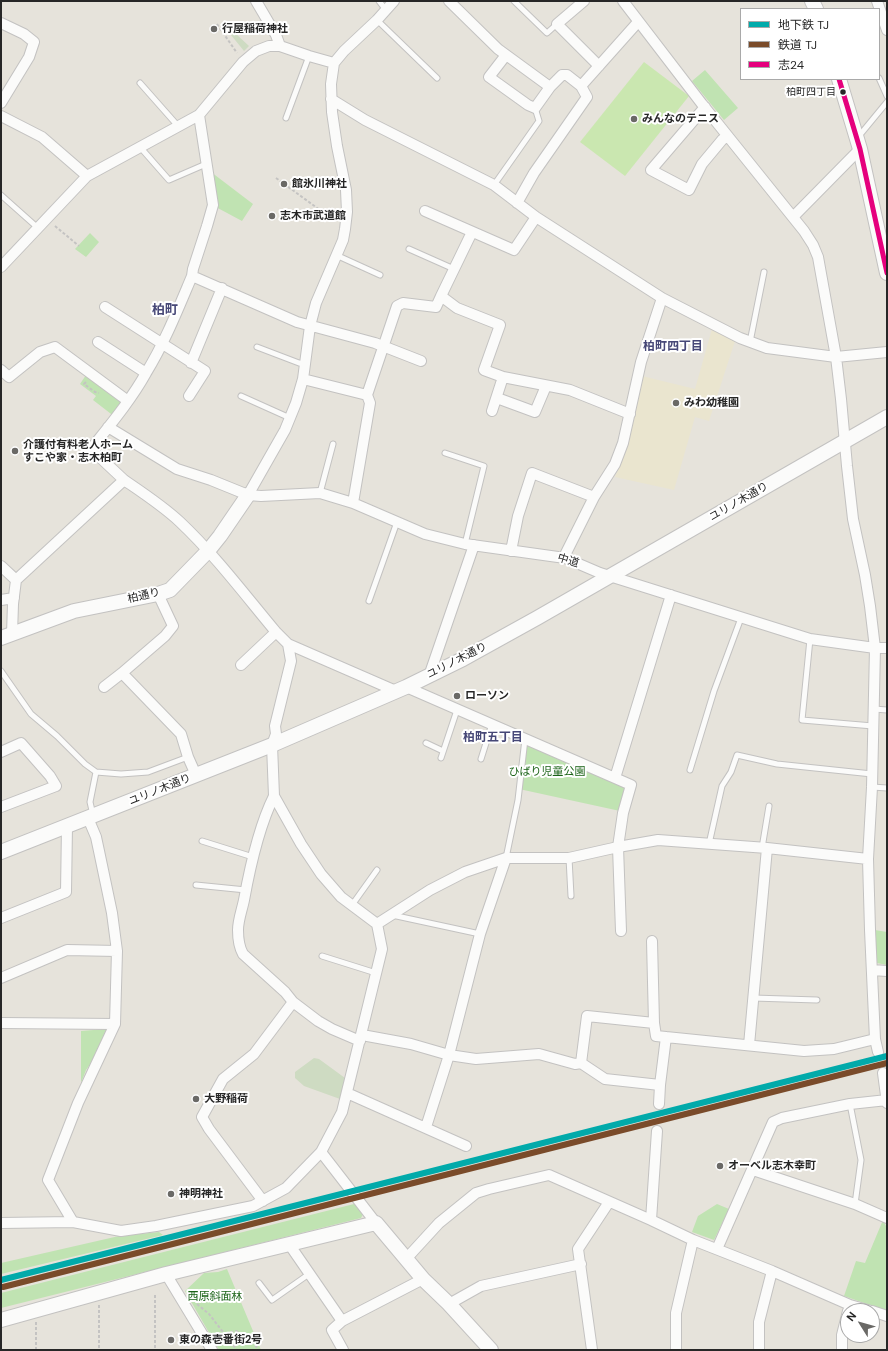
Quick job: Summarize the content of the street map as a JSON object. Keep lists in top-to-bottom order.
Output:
{
  "streets": {
    "street": ["ユリノ木通り", "中道", "柏通り"]
  },
  "crossings": [
    ["ユリノ木通り", "中道"],
    ["中道", "柏通り"]
  ],
  "districts": ["柏町", "柏町四丁目", "柏町五丁目"],
  "parks": ["ひばり児童公園", "西原斜面林"],
  "places": [
    "行屋稲荷神社",
    "柏町四丁目",
    "みんなのテニス",
    "館氷川神社",
    "志木市武道館",
    "みわ幼稚園",
    "介護付有料老人ホーム すこや家・志木柏町",
    "ローソン",
    "大野稲荷",
    "オーベル志木幸町",
    "神明神社",
    "東の森壱番街2号"
  ],
  "lines": ["transit line 志24", "metro line TJ", "rail line TJ"],
  "legend": ["地下鉄 TJ", "鉄道 TJ", "志24"],
  "north": "top left"
}
